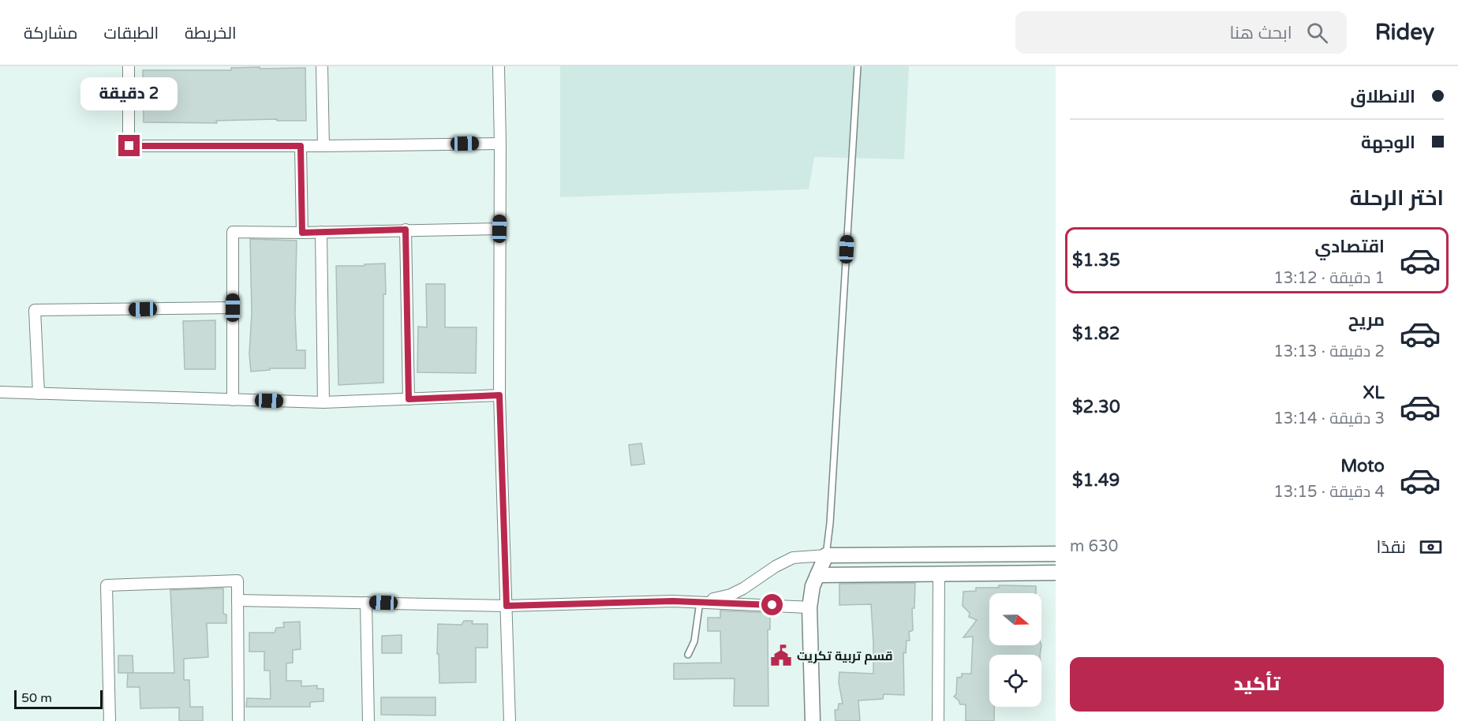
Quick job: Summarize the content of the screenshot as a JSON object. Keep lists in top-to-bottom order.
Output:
{
  "places": {
    "public building": ["قسم تربية تكريت"]
  },
  "scale_bar": "50 m",
  "north": "right",
  "page": {
    "header": "Ridey",
    "search": "ابحث هنا",
    "nav": ["الخريطة", "الطبقات", "مشاركة"],
    "banner": ["الانطلاق", "الوجهة"],
    "bubble": "2 دقيقة",
    "heading": "اختر الرحلة",
    "list": [
      {
        "name": "اقتصادي",
        "note": "1 دقيقة · 13:12",
        "value": "$1.35"
      },
      {
        "name": "مريح",
        "note": "2 دقيقة · 13:13",
        "value": "$1.82"
      },
      {
        "name": "XL",
        "note": "3 دقيقة · 13:14",
        "value": "$2.30"
      },
      {
        "name": "Moto",
        "note": "4 دقيقة · 13:15",
        "value": "$1.49"
      }
    ],
    "pay": ["نقدًا", "630 m"],
    "buttons": "تأكيد",
    "scale": "50 m"
  }
}
